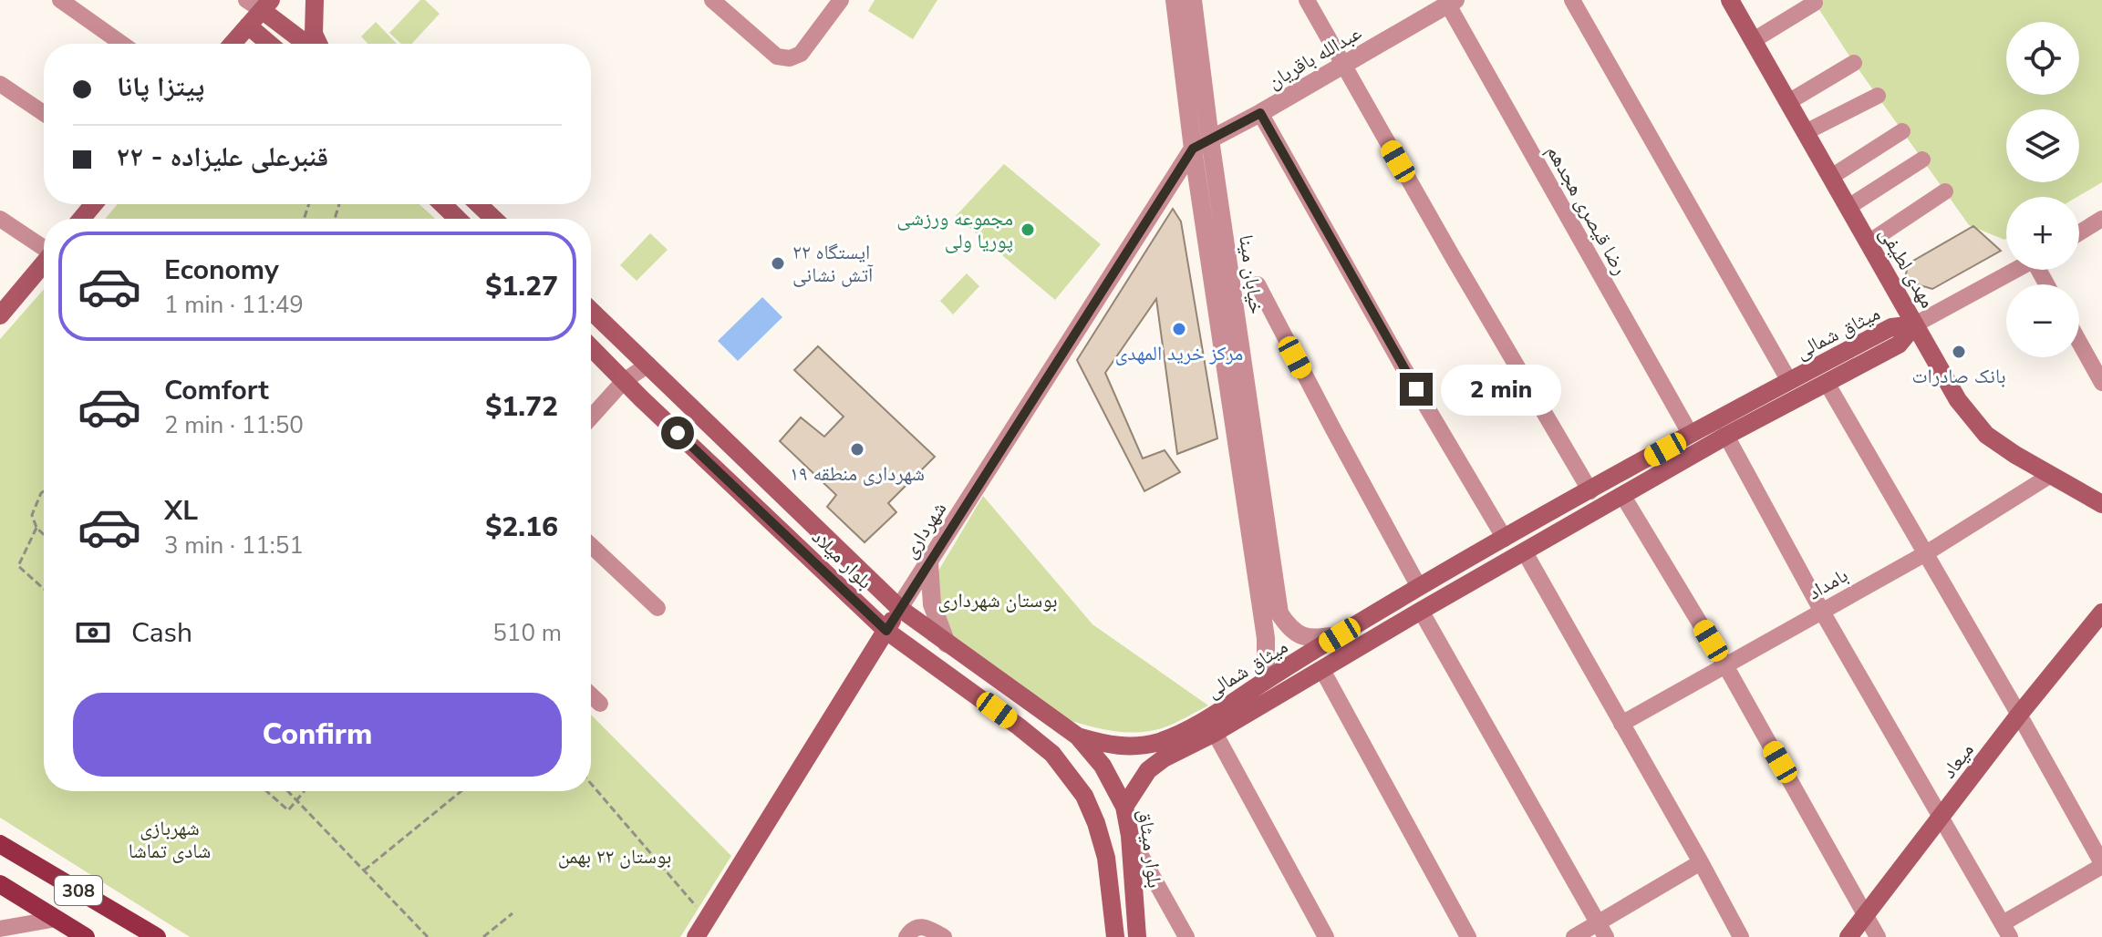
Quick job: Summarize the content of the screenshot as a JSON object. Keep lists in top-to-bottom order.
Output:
{
  "streets": {
    "main road": [
      "مهدی لطیفی",
      "میثاق شمالی",
      "شهرداری",
      "بلوار میلاد",
      "میعاد",
      "بلوار میثاق",
      "308"
    ],
    "street": [
      "عبدالله باقریان",
      "رضا قیصری هجدهم",
      "خیابان مینا",
      "بامداد"
    ]
  },
  "crossings": [
    ["عبدالله باقریان", "رضا قیصری هجدهم"],
    ["عبدالله باقریان", "خیابان مینا"],
    ["عبدالله باقریان", "شهرداری"],
    ["رضا قیصری هجدهم", "میثاق شمالی"],
    ["مهدی لطیفی", "میثاق شمالی"],
    ["مهدی لطیفی", "بامداد"],
    ["خیابان مینا", "میثاق شمالی"],
    ["خیابان مینا", "شهرداری"],
    ["میثاق شمالی", "بلوار میلاد"],
    ["میثاق شمالی", "بلوار میثاق"],
    ["شهرداری", "بلوار میلاد"],
    ["بلوار میلاد", "بلوار میثاق"]
  ],
  "parks": ["بوستان شهرداری", "شهربازی شادی تماشا", "بوستان ۲۲ بهمن"],
  "places": [
    "مجموعه ورزشی پوریا ولی",
    "ایستگاه ۲۲ آتش نشانی",
    "مرکز خرید المهدی",
    "بانک صادرات",
    "شهرداری منطقه ۱۹"
  ],
  "page": {
    "map_buttons": ["+", "−"],
    "banner": ["پیتزا پانا", "قنبرعلی علیزاده - ۲۲"],
    "list": [
      {
        "name": "Economy",
        "note": "1 min · 11:49",
        "value": "$1.27"
      },
      {
        "name": "Comfort",
        "note": "2 min · 11:50",
        "value": "$1.72"
      },
      {
        "name": "XL",
        "note": "3 min · 11:51",
        "value": "$2.16"
      }
    ],
    "bubble": "2 min",
    "pay": ["Cash", "510 m"],
    "buttons": "Confirm"
  }
}
